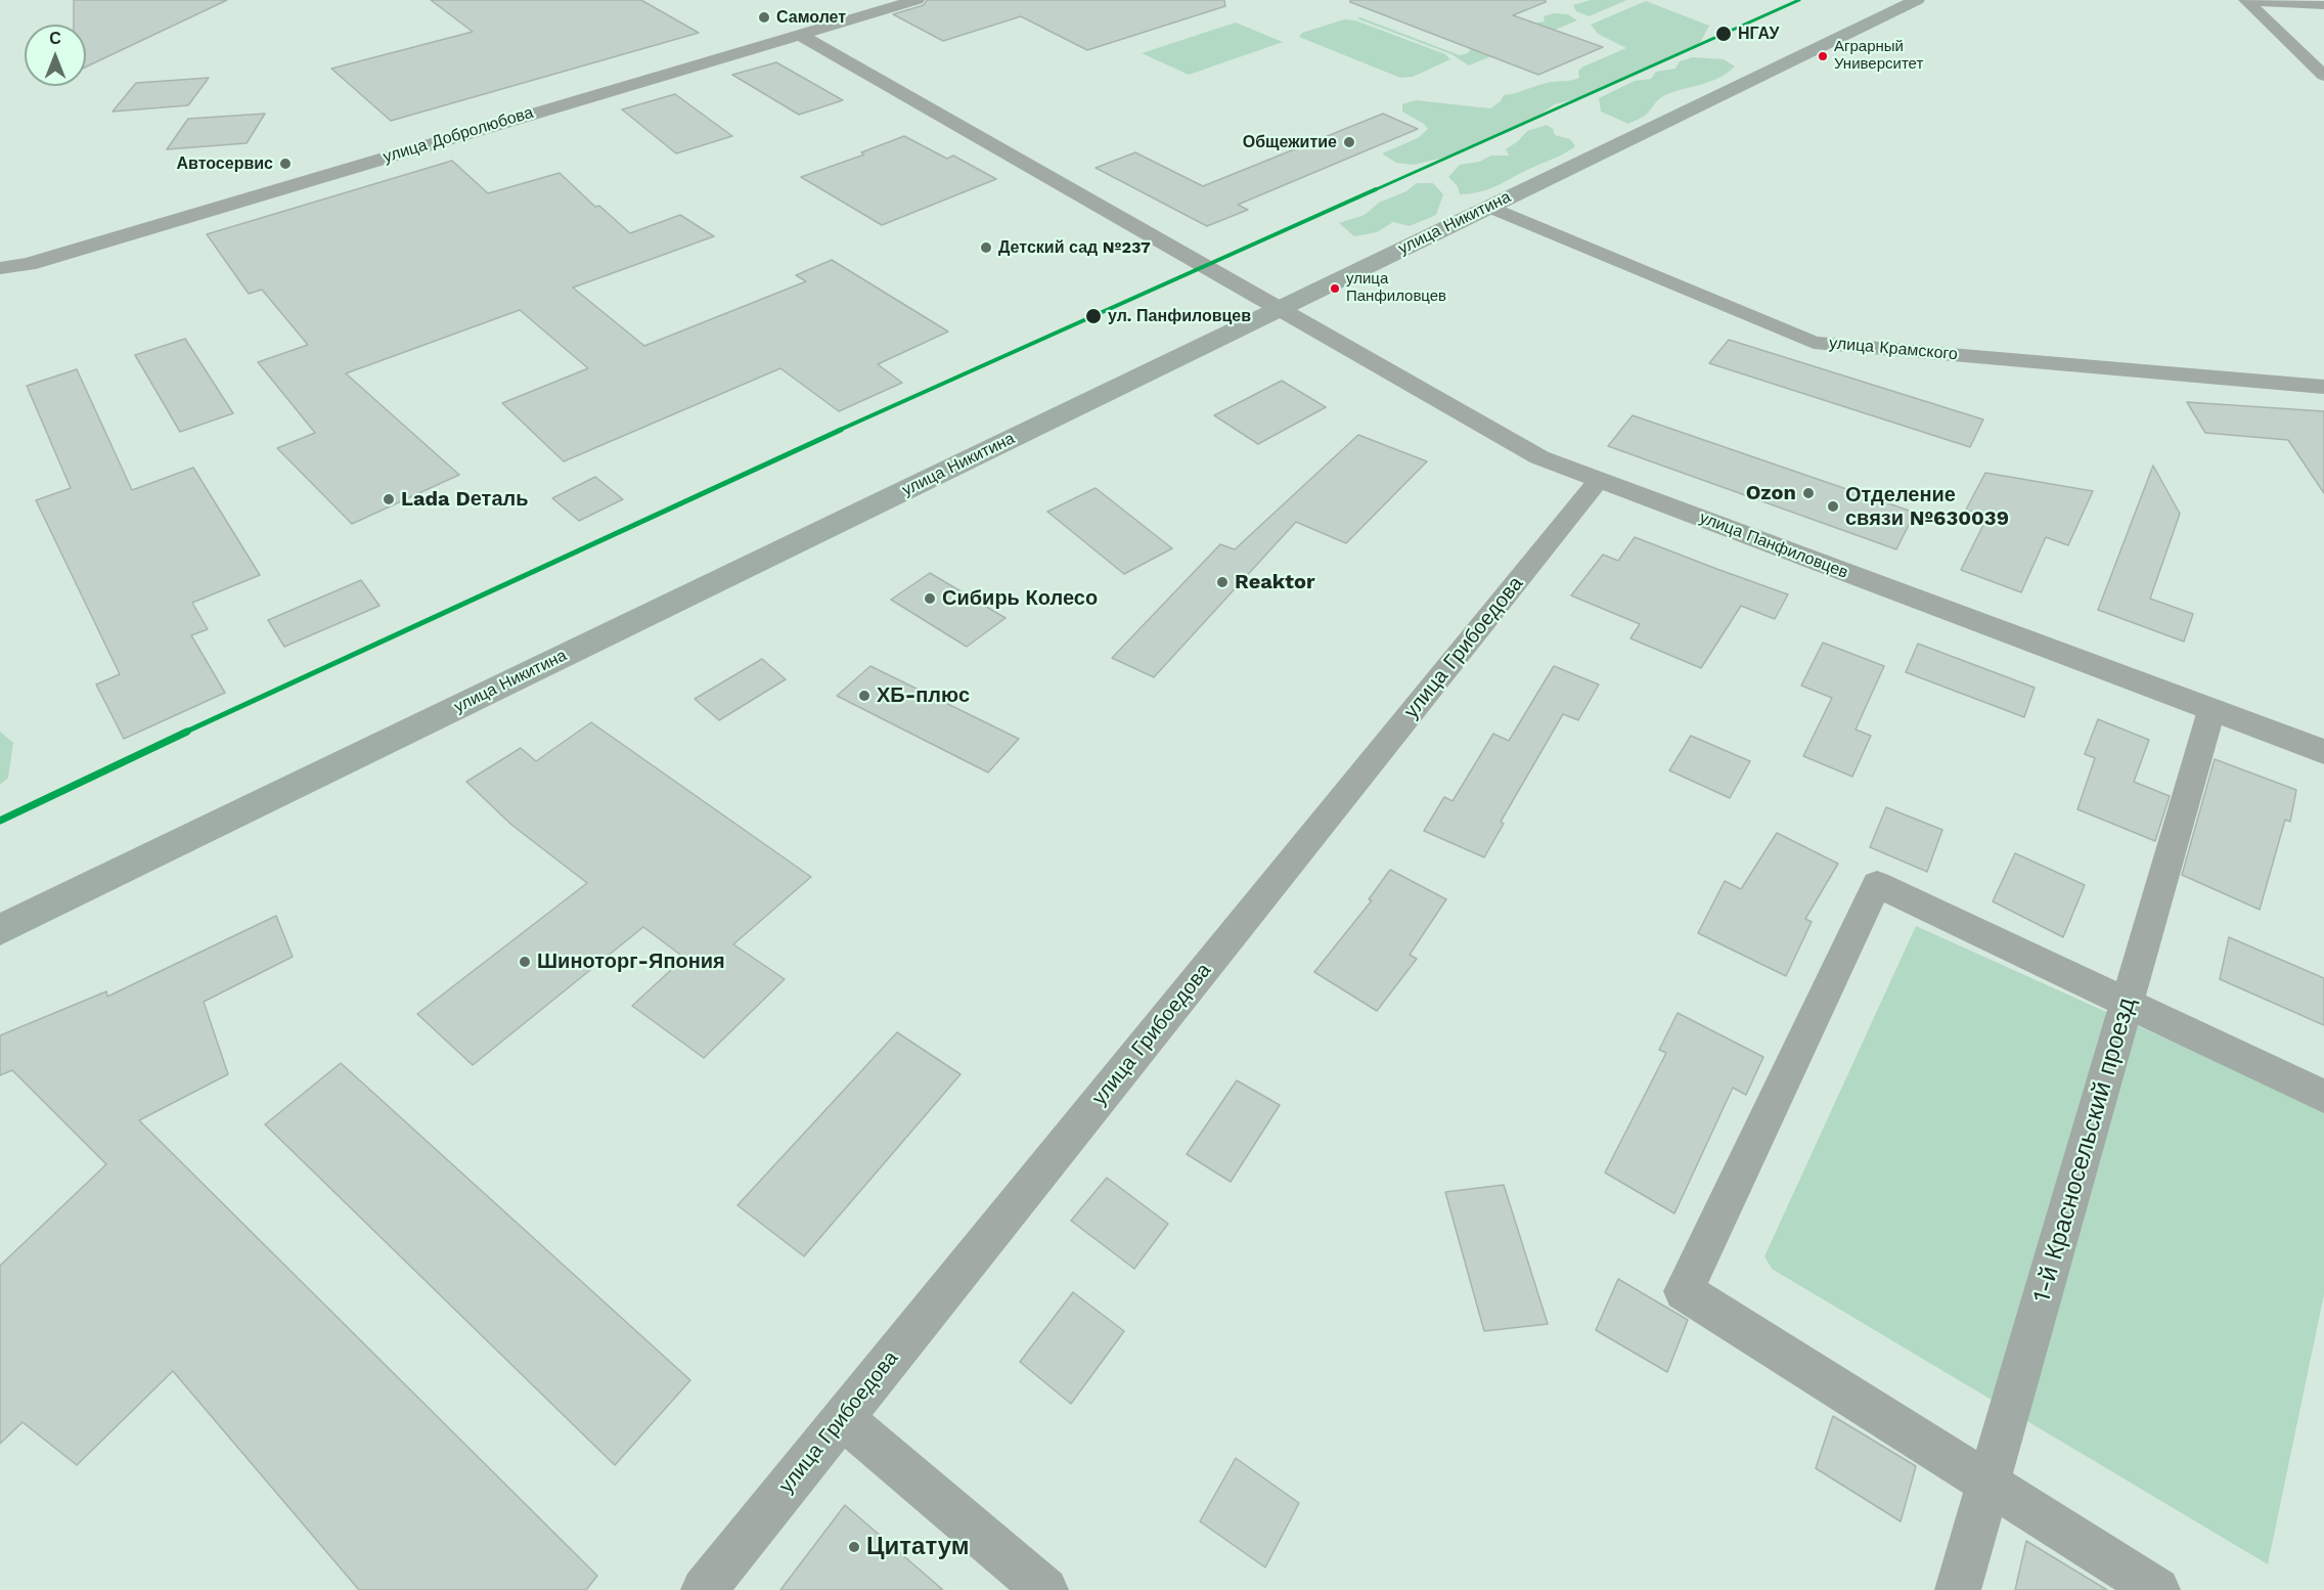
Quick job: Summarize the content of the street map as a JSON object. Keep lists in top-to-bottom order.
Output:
{
  "streets": {
    "main road": ["улица Никитина"],
    "street": [
      "улица Добролюбова",
      "улица Крамского",
      "улица Панфиловцев",
      "улица Грибоедова",
      "1-й Красносельский проезд"
    ]
  },
  "crossings": [
    ["улица Добролюбова", "улица Панфиловцев"],
    ["улица Никитина", "улица Крамского"],
    ["улица Никитина", "улица Панфиловцев"],
    ["улица Панфиловцев", "улица Грибоедова"],
    ["улица Панфиловцев", "1-й Красносельский проезд"]
  ],
  "places": [
    "Самолет",
    "НГАУ",
    "Аграрный Университет",
    "Общежитие",
    "Автосервис",
    "Детский сад №237",
    "улица Панфиловцев",
    "ул. Панфиловцев",
    "Ozon",
    "Lada Dеталь",
    "Отделение связи №630039",
    "Reaktor",
    "Сибирь Колесо",
    "ХБ-плюс",
    "Шиноторг-Япония",
    "Цитатум"
  ],
  "north": "top"
}
